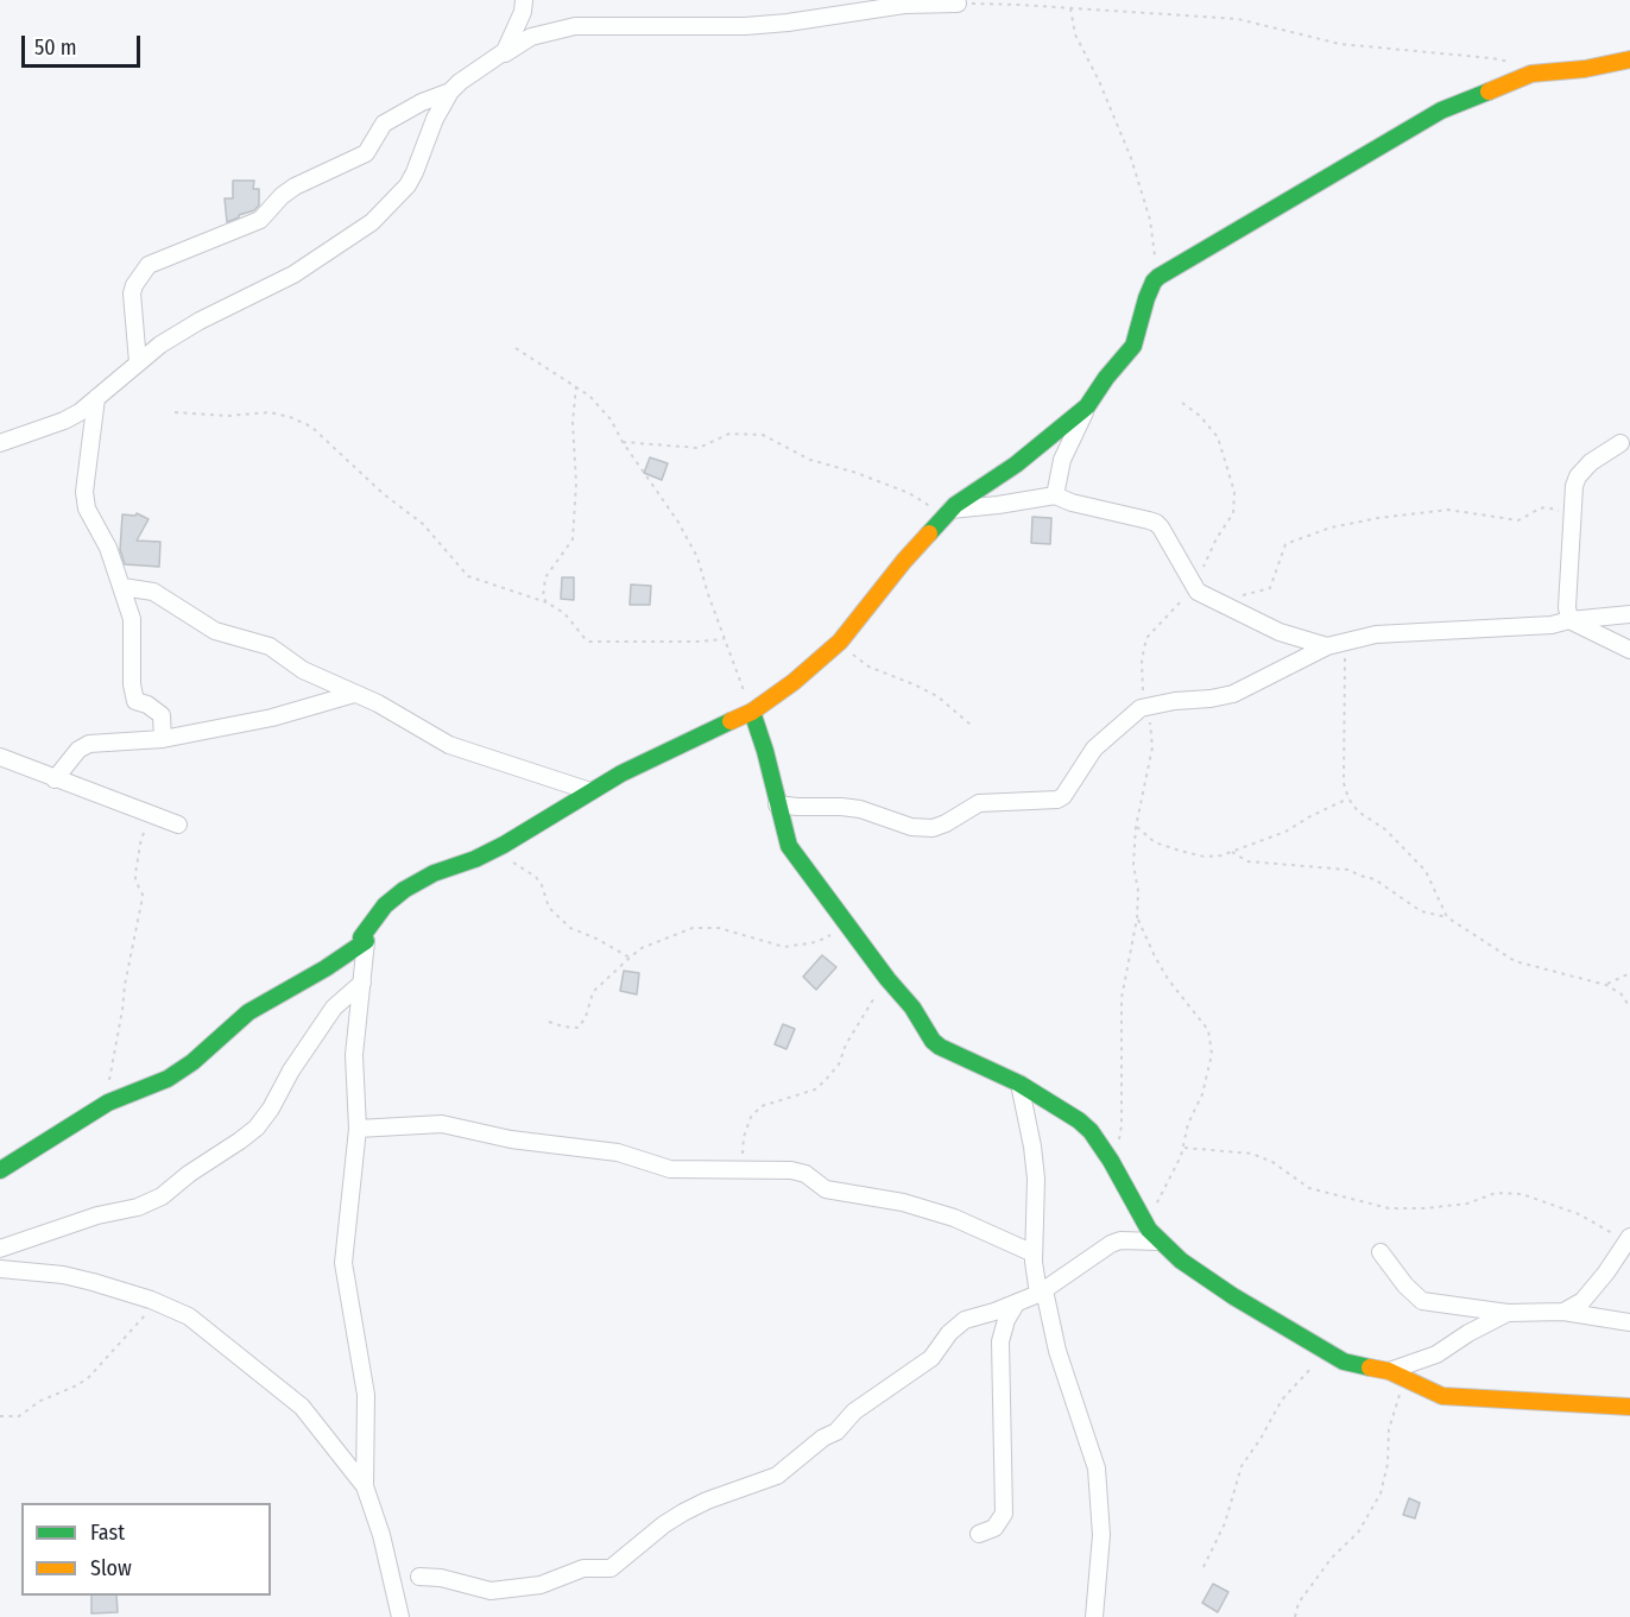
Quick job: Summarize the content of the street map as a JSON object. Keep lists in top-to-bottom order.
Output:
{
  "legend": ["Fast", "Slow"],
  "scale_bar": "50 m"
}
